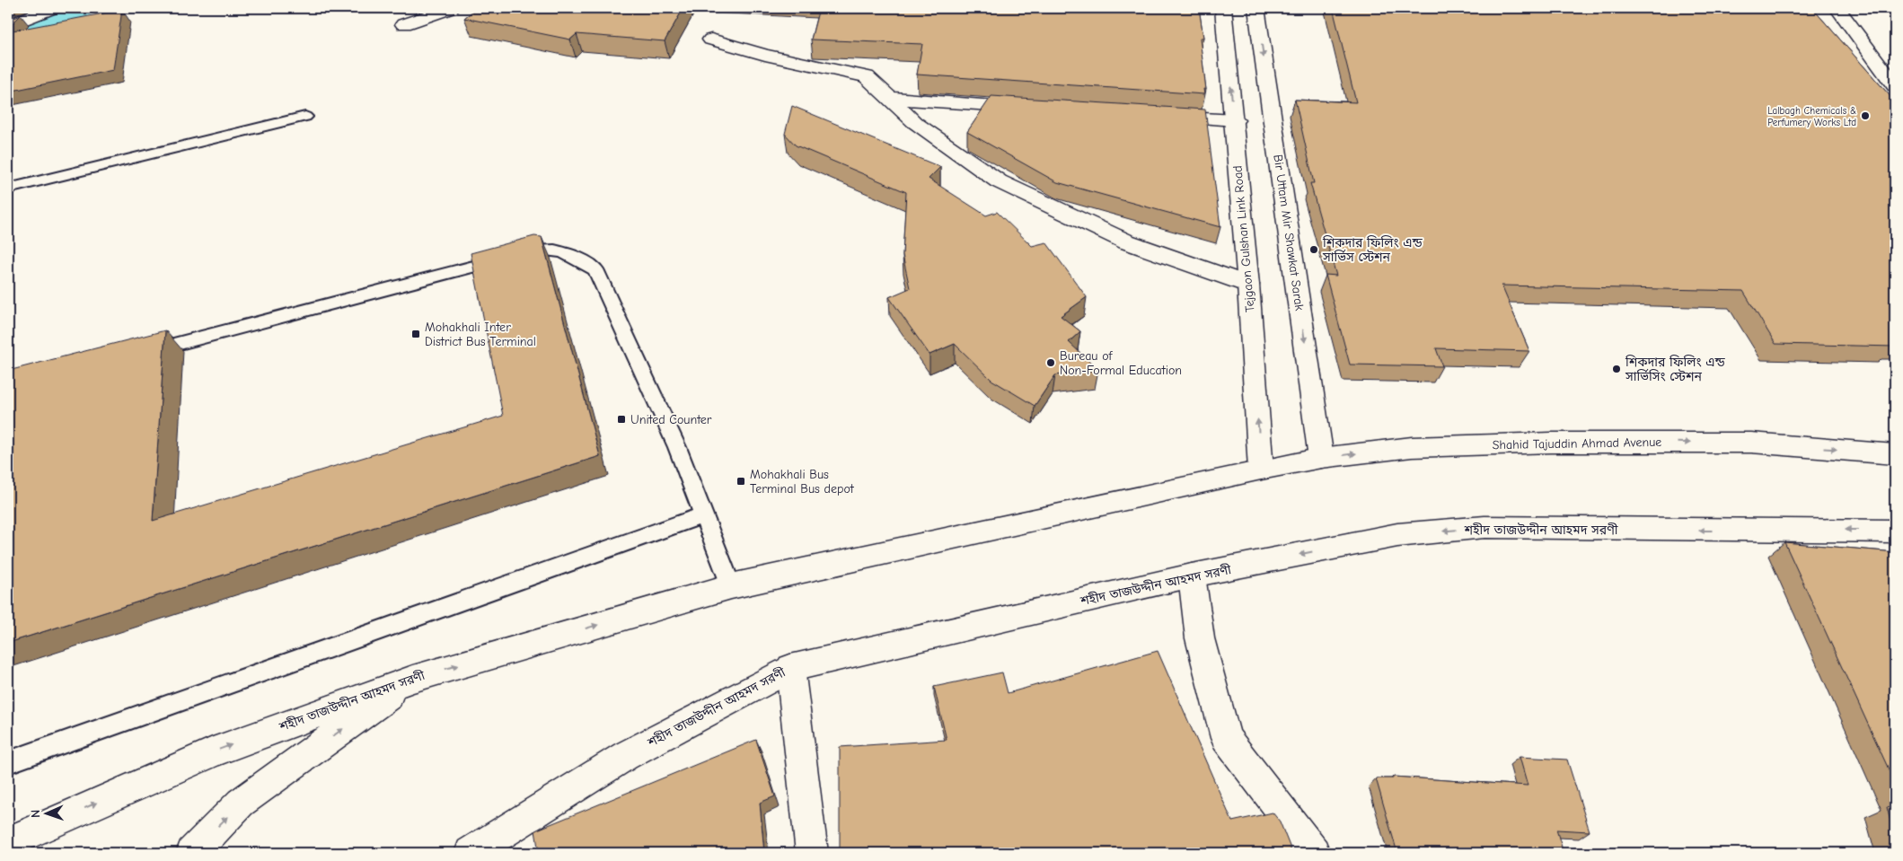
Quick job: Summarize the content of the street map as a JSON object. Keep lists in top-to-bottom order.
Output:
{
  "streets": {
    "main road": [
      "Bir Uttam Mir Shawkat Sarak",
      "Tejgaon Gulshan Link Road",
      "Shahid Tajuddin Ahmad Avenue",
      "শহীদ তাজউদ্দীন আহমদ সরণী"
    ]
  },
  "crossings": [
    ["Bir Uttam Mir Shawkat Sarak", "Shahid Tajuddin Ahmad Avenue"],
    ["Tejgaon Gulshan Link Road", "Shahid Tajuddin Ahmad Avenue"],
    ["Tejgaon Gulshan Link Road", "শহীদ তাজউদ্দীন আহমদ সরণী"],
    ["Shahid Tajuddin Ahmad Avenue", "শহীদ তাজউদ্দীন আহমদ সরণী"]
  ],
  "one_way": ["Bir Uttam Mir Shawkat Sarak", "Tejgaon Gulshan Link Road", "Shahid Tajuddin Ahmad Avenue"],
  "places": {
    "other": [
      "Lalbagh Chemicals & Perfumery Works Ltd",
      "শিকদার ফিলিং এন্ড সার্ভিস স্টেশন",
      "Bureau of Non-Formal Education",
      "শিকদার ফিলিং এন্ড সার্ভিসিং স্টেশন"
    ],
    "transit": ["Mohakhali Inter District Bus Terminal", "United Counter", "Mohakhali Bus Terminal Bus depot"]
  },
  "north": "left"
}
